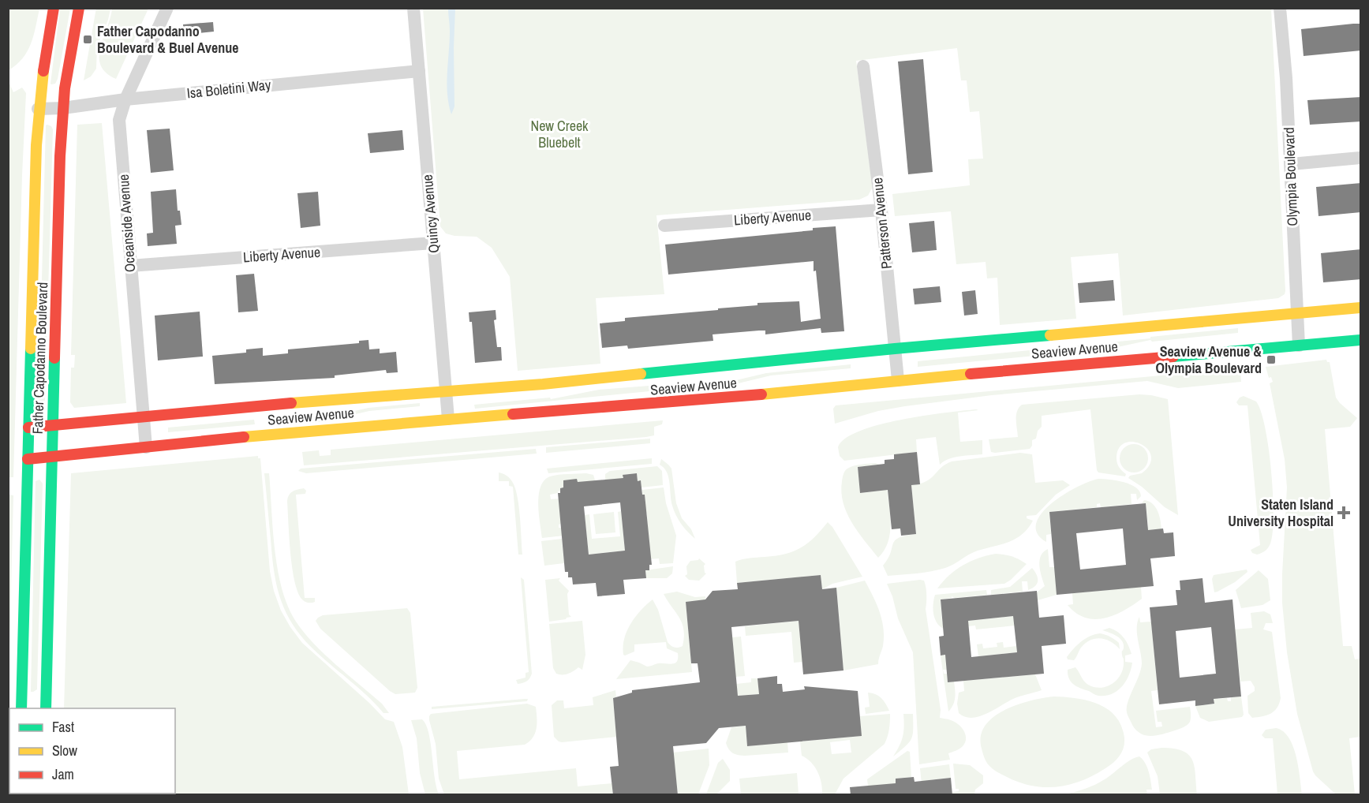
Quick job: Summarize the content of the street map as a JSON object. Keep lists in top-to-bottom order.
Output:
{
  "streets": {
    "street": [
      "Isa Boletini Way",
      "Olympia Boulevard",
      "Quincy Avenue",
      "Liberty Avenue",
      "Oceanside Avenue",
      "Patterson Avenue",
      "Seaview Avenue",
      "Father Capodanno Boulevard"
    ]
  },
  "crossings": [
    ["Isa Boletini Way", "Quincy Avenue"],
    ["Isa Boletini Way", "Oceanside Avenue"],
    ["Isa Boletini Way", "Father Capodanno Boulevard"],
    ["Olympia Boulevard", "Seaview Avenue"],
    ["Quincy Avenue", "Liberty Avenue"],
    ["Quincy Avenue", "Seaview Avenue"],
    ["Liberty Avenue", "Oceanside Avenue"],
    ["Liberty Avenue", "Patterson Avenue"],
    ["Oceanside Avenue", "Seaview Avenue"],
    ["Patterson Avenue", "Seaview Avenue"],
    ["Seaview Avenue", "Father Capodanno Boulevard"]
  ],
  "parks": ["New Creek Bluebelt"],
  "places": {
    "transit": ["Father Capodanno Boulevard & Buel Avenue", "Seaview Avenue & Olympia Boulevard"],
    "health": ["Staten Island University Hospital"]
  },
  "legend": ["Fast", "Slow", "Jam"]
}
